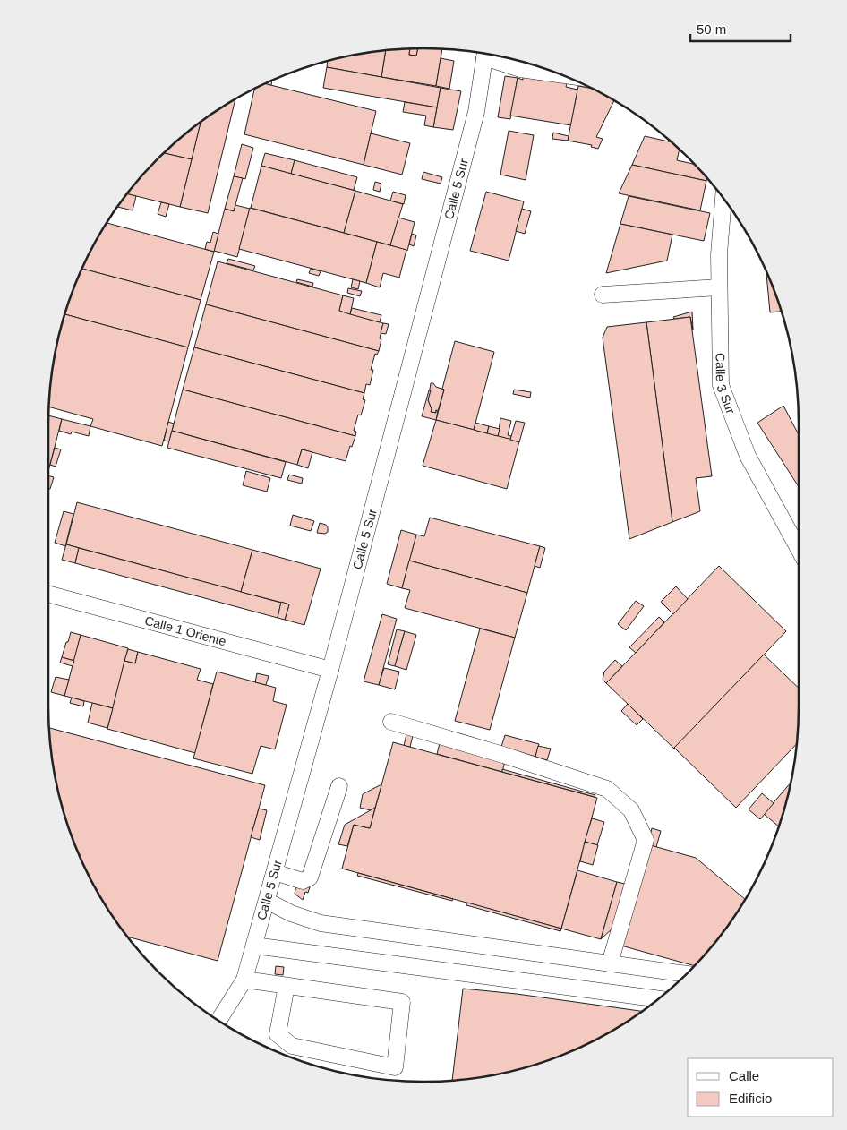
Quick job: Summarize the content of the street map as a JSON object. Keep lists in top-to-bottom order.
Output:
{
  "streets": {
    "street": ["Calle 5 Sur", "Calle 3 Sur", "Calle 1 Oriente"]
  },
  "crossings": [
    ["Calle 5 Sur", "Calle 1 Oriente"]
  ],
  "legend": ["Calle", "Edificio"],
  "scale_bar": "50 m"
}
